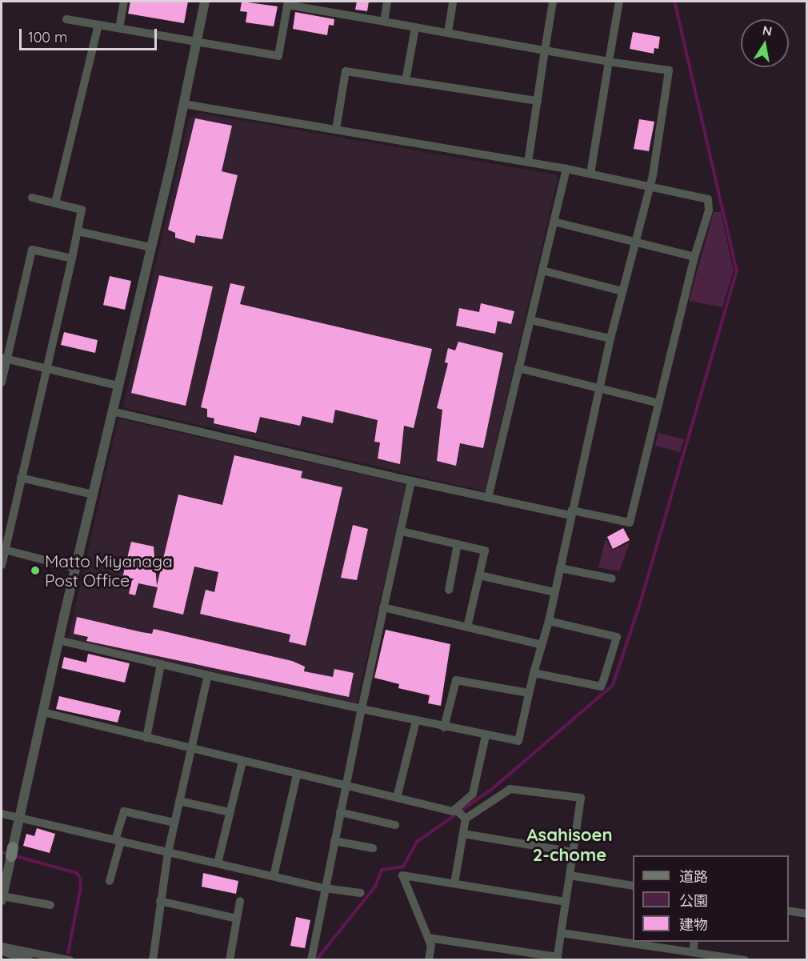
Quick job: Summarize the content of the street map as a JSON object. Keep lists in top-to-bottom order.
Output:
{
  "districts": ["Asahisoen 2-chome"],
  "places": ["Matto Miyanaga Post Office"],
  "legend": ["道路", "公園", "建物"],
  "scale_bar": "100 m",
  "north": "top"
}
